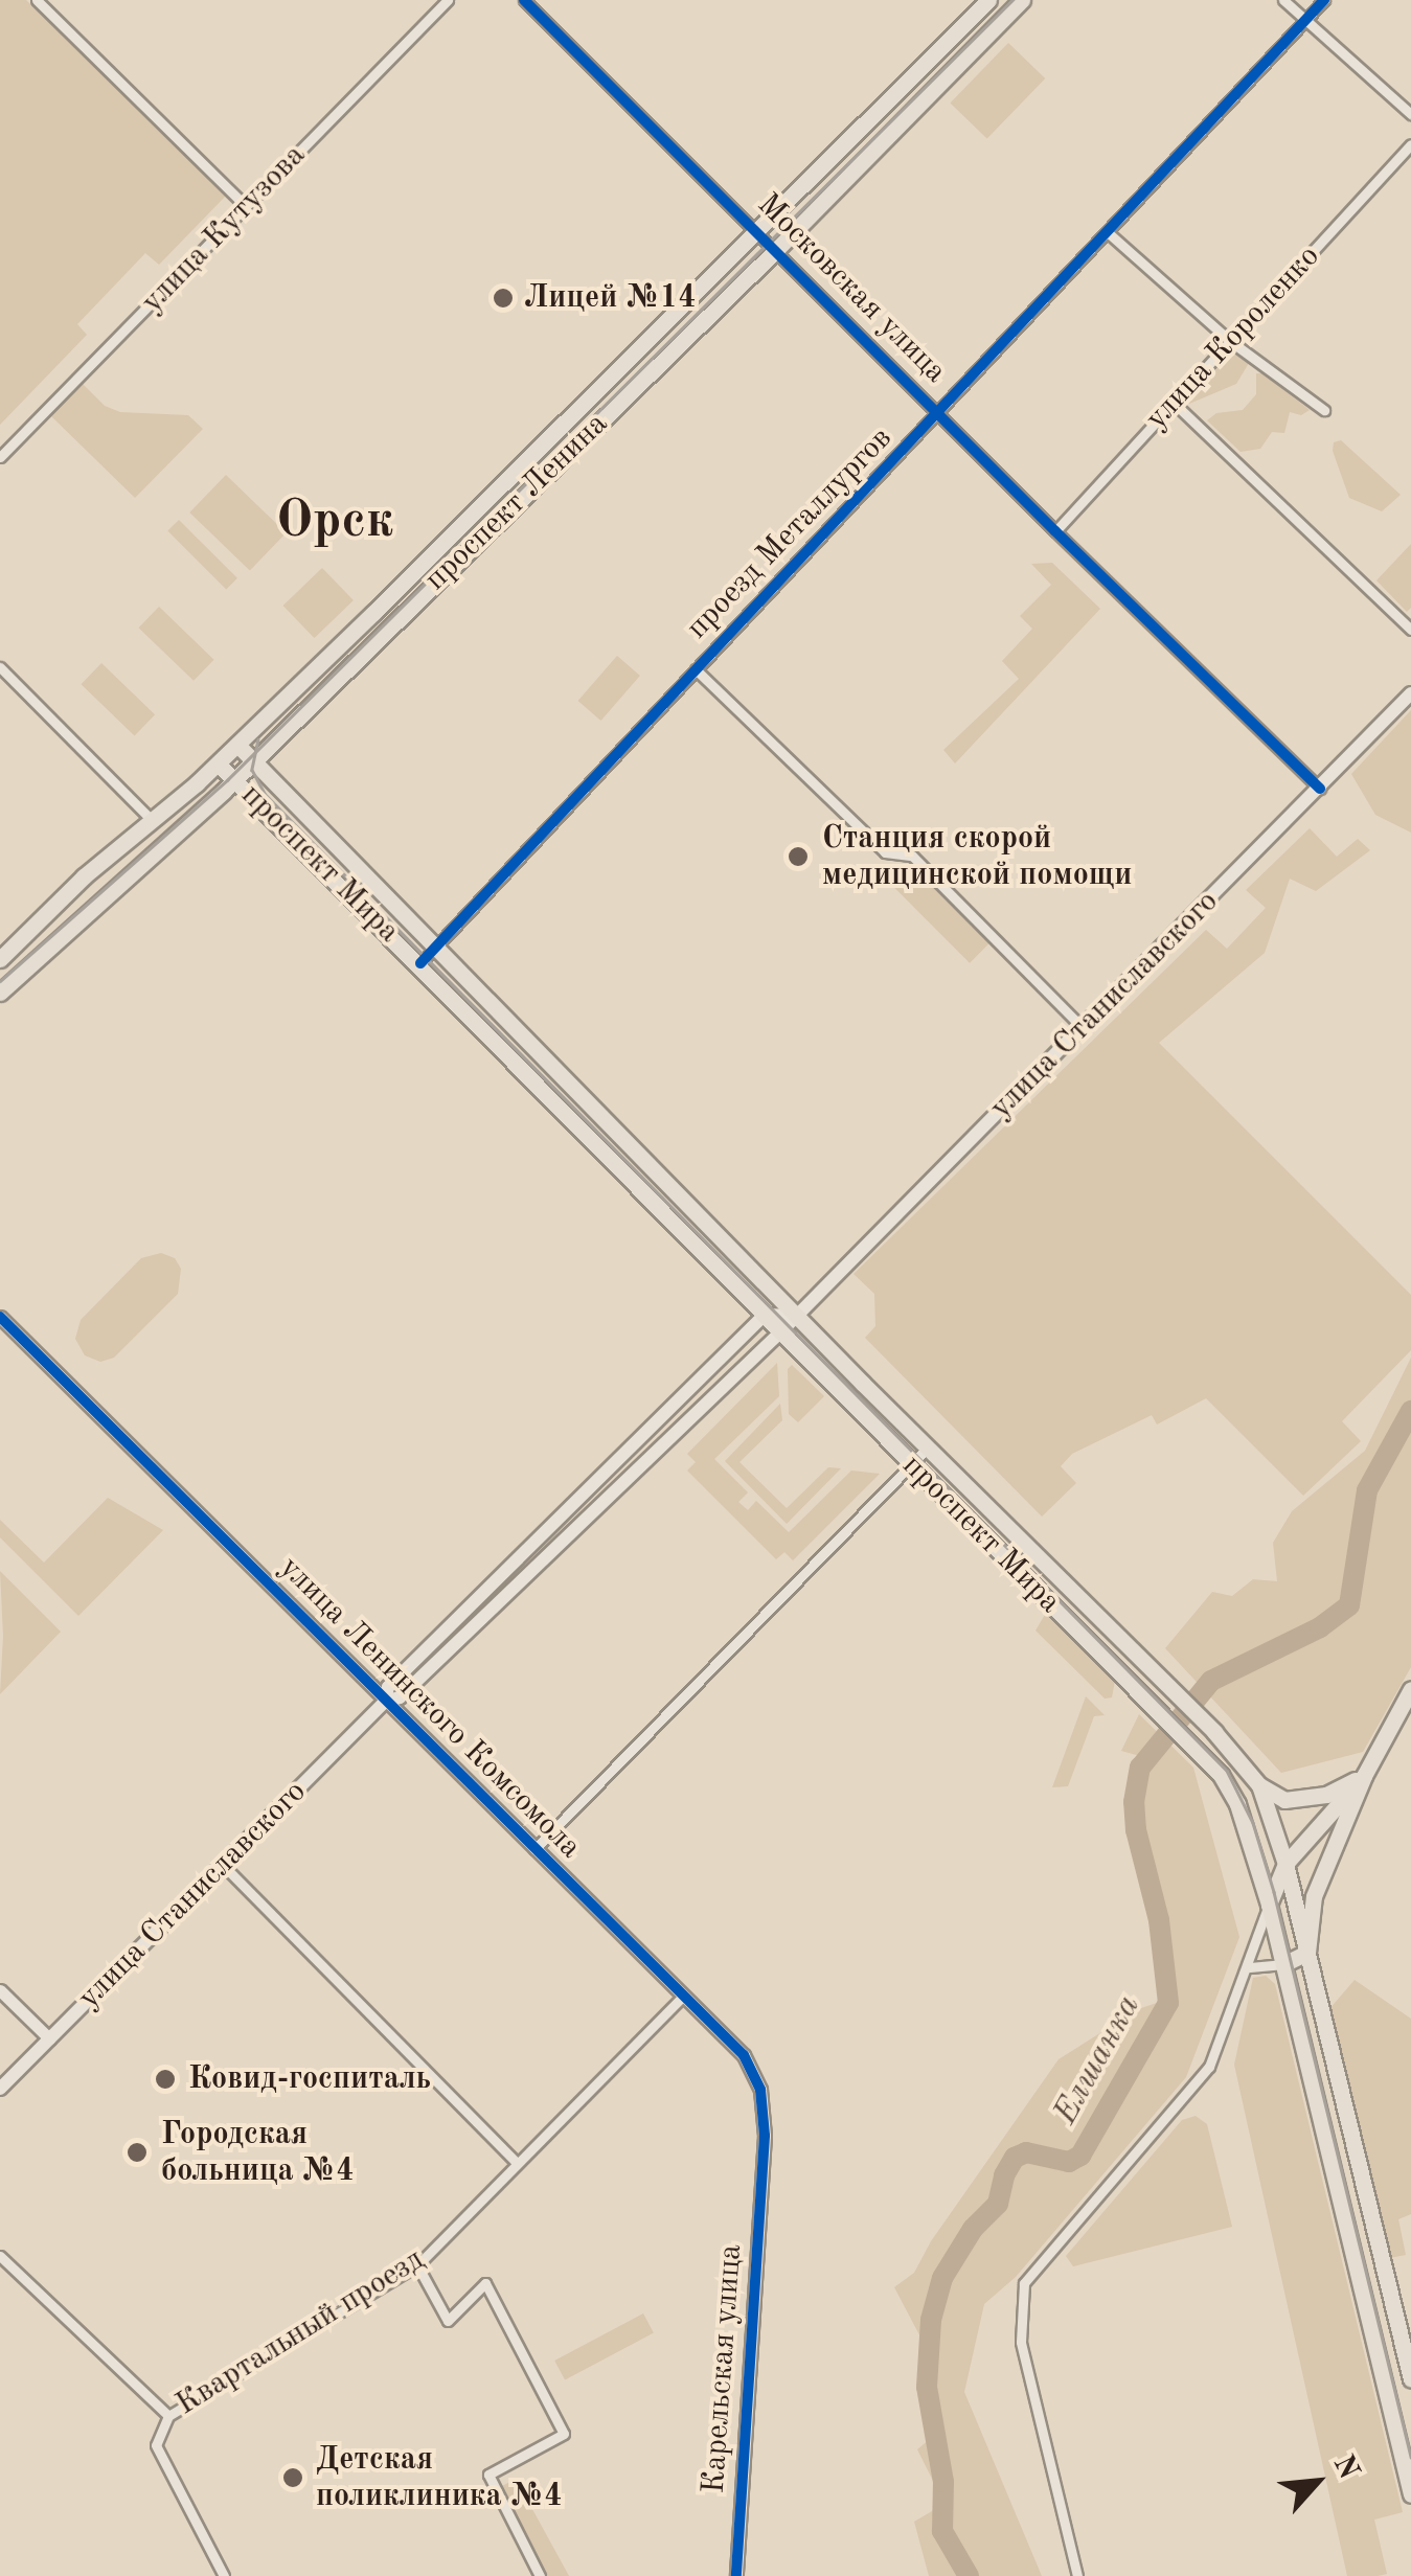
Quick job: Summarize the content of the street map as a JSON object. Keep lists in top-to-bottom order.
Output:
{
  "streets": {
    "main road": ["проспект Ленина", "проспект Мира", "улица Станиславского"],
    "street": [
      "улица Кутузова",
      "Московская улица",
      "улица Короленко",
      "проезд Металлургов",
      "улица Ленинского Комсомола",
      "Квартальный проезд",
      "Карельская улица"
    ]
  },
  "crossings": [
    ["Московская улица", "улица Короленко"],
    ["Московская улица", "проспект Ленина"],
    ["Московская улица", "проезд Металлургов"],
    ["Московская улица", "улица Станиславского"],
    ["проспект Ленина", "проспект Мира"],
    ["проезд Металлургов", "проспект Мира"],
    ["проспект Мира", "улица Станиславского"],
    ["улица Станиславского", "улица Ленинского Комсомола"],
    ["улица Ленинского Комсомола", "Квартальный проезд"],
    ["улица Ленинского Комсомола", "Карельская улица"]
  ],
  "districts": ["Орск"],
  "water": ["Елшанка"],
  "places": [
    "Лицей №14",
    "Станция скорой медицинской помощи",
    "Ковид-госпиталь",
    "Городская больница №4",
    "Детская поликлиника №4"
  ],
  "north": "top right"
}
